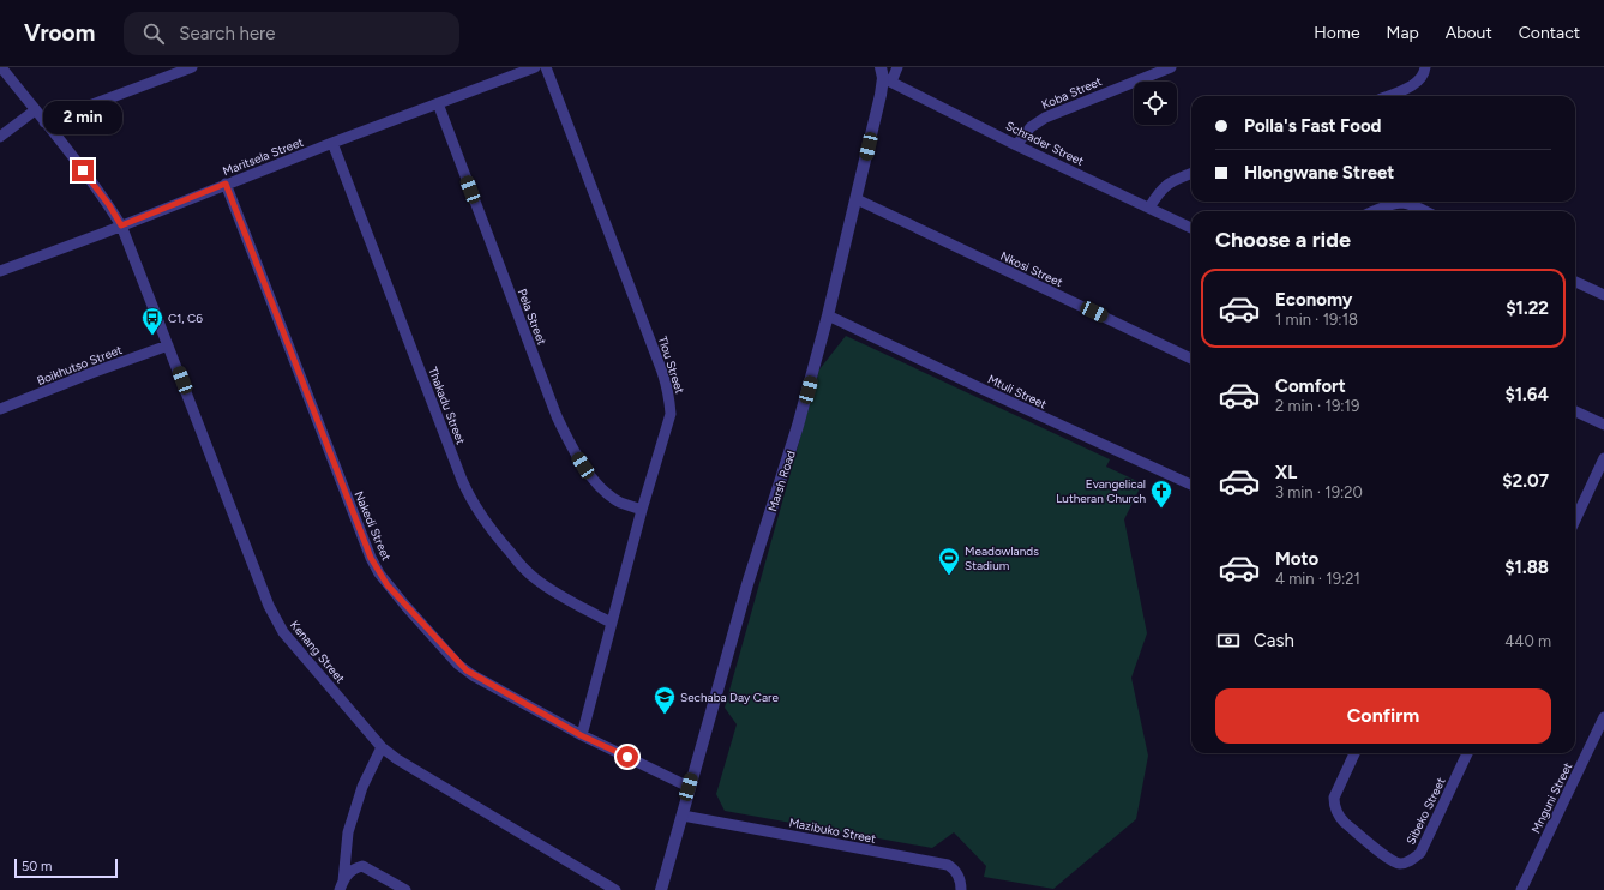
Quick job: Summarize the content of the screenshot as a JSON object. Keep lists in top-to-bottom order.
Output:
{
  "streets": {
    "street": [
      "Koba Street",
      "Schrader Street",
      "Maritsela Street",
      "Nkosi Street",
      "Pela Street",
      "Boikhutso Street",
      "Tlou Street",
      "Mtuli Street",
      "Thakadu Street",
      "Marsh Road",
      "Nakedi Street",
      "Kenang Street",
      "Mnguni Street",
      "Sibeko Street",
      "Mazibuko Street"
    ]
  },
  "crossings": [
    ["Koba Street", "Schrader Street"],
    ["Schrader Street", "Marsh Road"],
    ["Maritsela Street", "Pela Street"],
    ["Maritsela Street", "Thakadu Street"],
    ["Maritsela Street", "Nakedi Street"],
    ["Maritsela Street", "Kenang Street"],
    ["Nkosi Street", "Marsh Road"],
    ["Pela Street", "Tlou Street"],
    ["Boikhutso Street", "Kenang Street"],
    ["Tlou Street", "Thakadu Street"],
    ["Tlou Street", "Nakedi Street"],
    ["Mtuli Street", "Marsh Road"],
    ["Marsh Road", "Nakedi Street"],
    ["Marsh Road", "Mazibuko Street"]
  ],
  "places": {
    "bus stop": ["C1, C6"],
    "church": ["Evangelical Lutheran Church"],
    "sports": ["Meadowlands Stadium"],
    "school or university": ["Sechaba Day Care"]
  },
  "scale_bar": "50 m",
  "page": {
    "header": "Vroom",
    "search": "Search here",
    "nav": [
      "Home",
      "Map",
      "About",
      "Contact"
    ],
    "banner": ["Polla's Fast Food", "Hlongwane Street"],
    "bubble": "2 min",
    "heading": "Choose a ride",
    "list": [
      {
        "name": "Economy",
        "note": "1 min · 19:18",
        "value": "$1.22"
      },
      {
        "name": "Comfort",
        "note": "2 min · 19:19",
        "value": "$1.64"
      },
      {
        "name": "XL",
        "note": "3 min · 19:20",
        "value": "$2.07"
      },
      {
        "name": "Moto",
        "note": "4 min · 19:21",
        "value": "$1.88"
      }
    ],
    "pay": ["Cash", "440 m"],
    "buttons": "Confirm",
    "scale": "50 m"
  }
}
